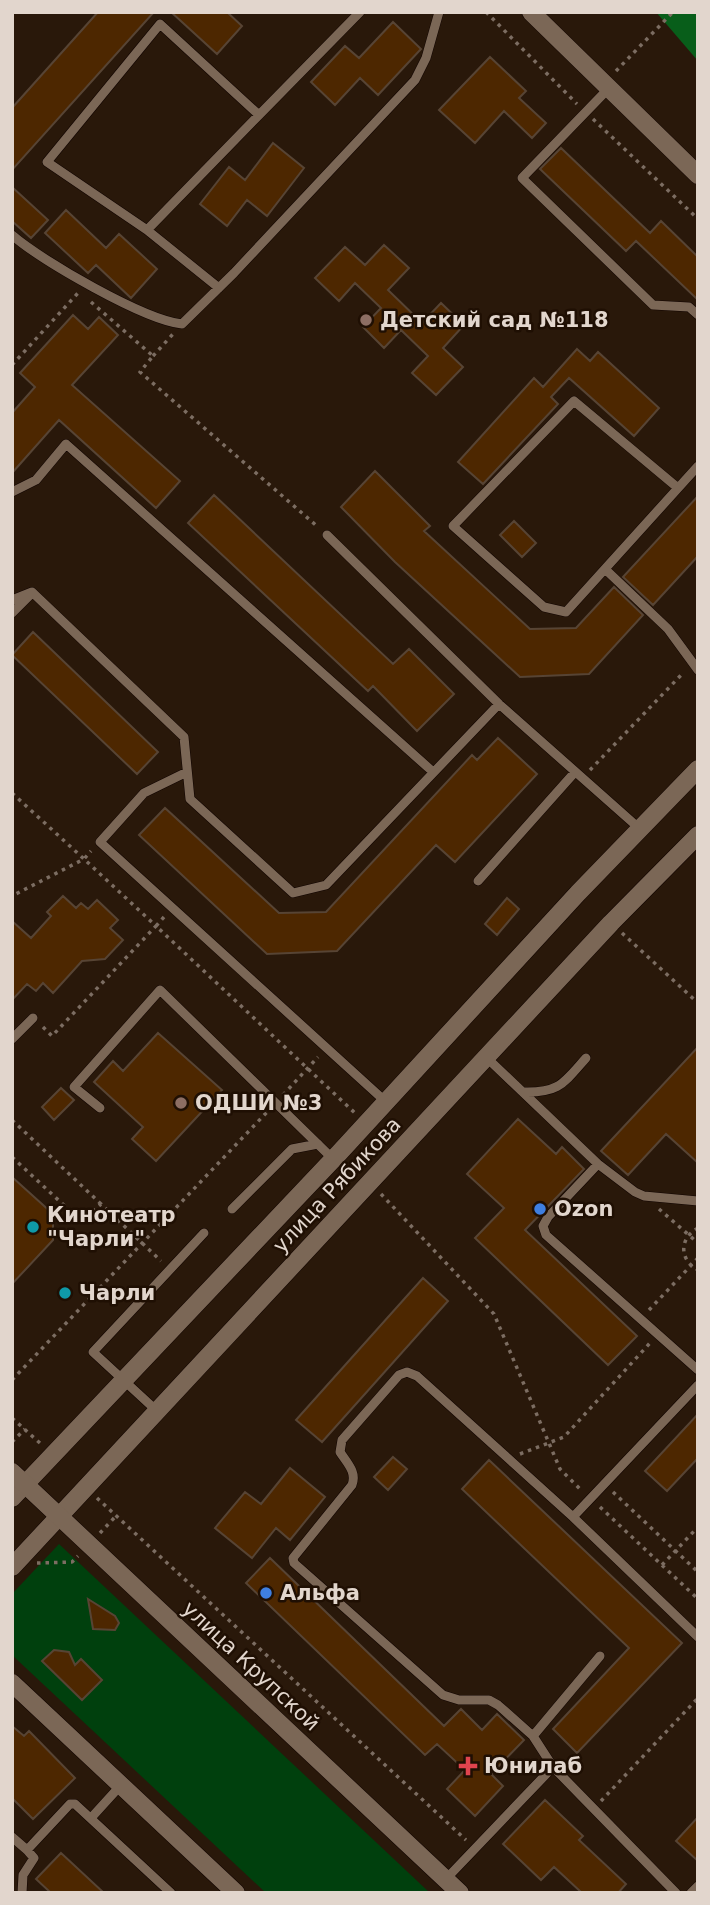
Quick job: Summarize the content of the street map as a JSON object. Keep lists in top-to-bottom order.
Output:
{
  "streets": {
    "street": ["улица Рябикова", "улица Крупской"]
  },
  "crossings": [
    ["улица Рябикова", "улица Крупской"]
  ],
  "places": {
    "other": [
      "Детский сад №118",
      "ОДШИ №3",
      "Ozon",
      "Кинотеатр \"Чарли\"",
      "Чарли",
      "Альфа"
    ],
    "health": ["Юнилаб"]
  }
}
